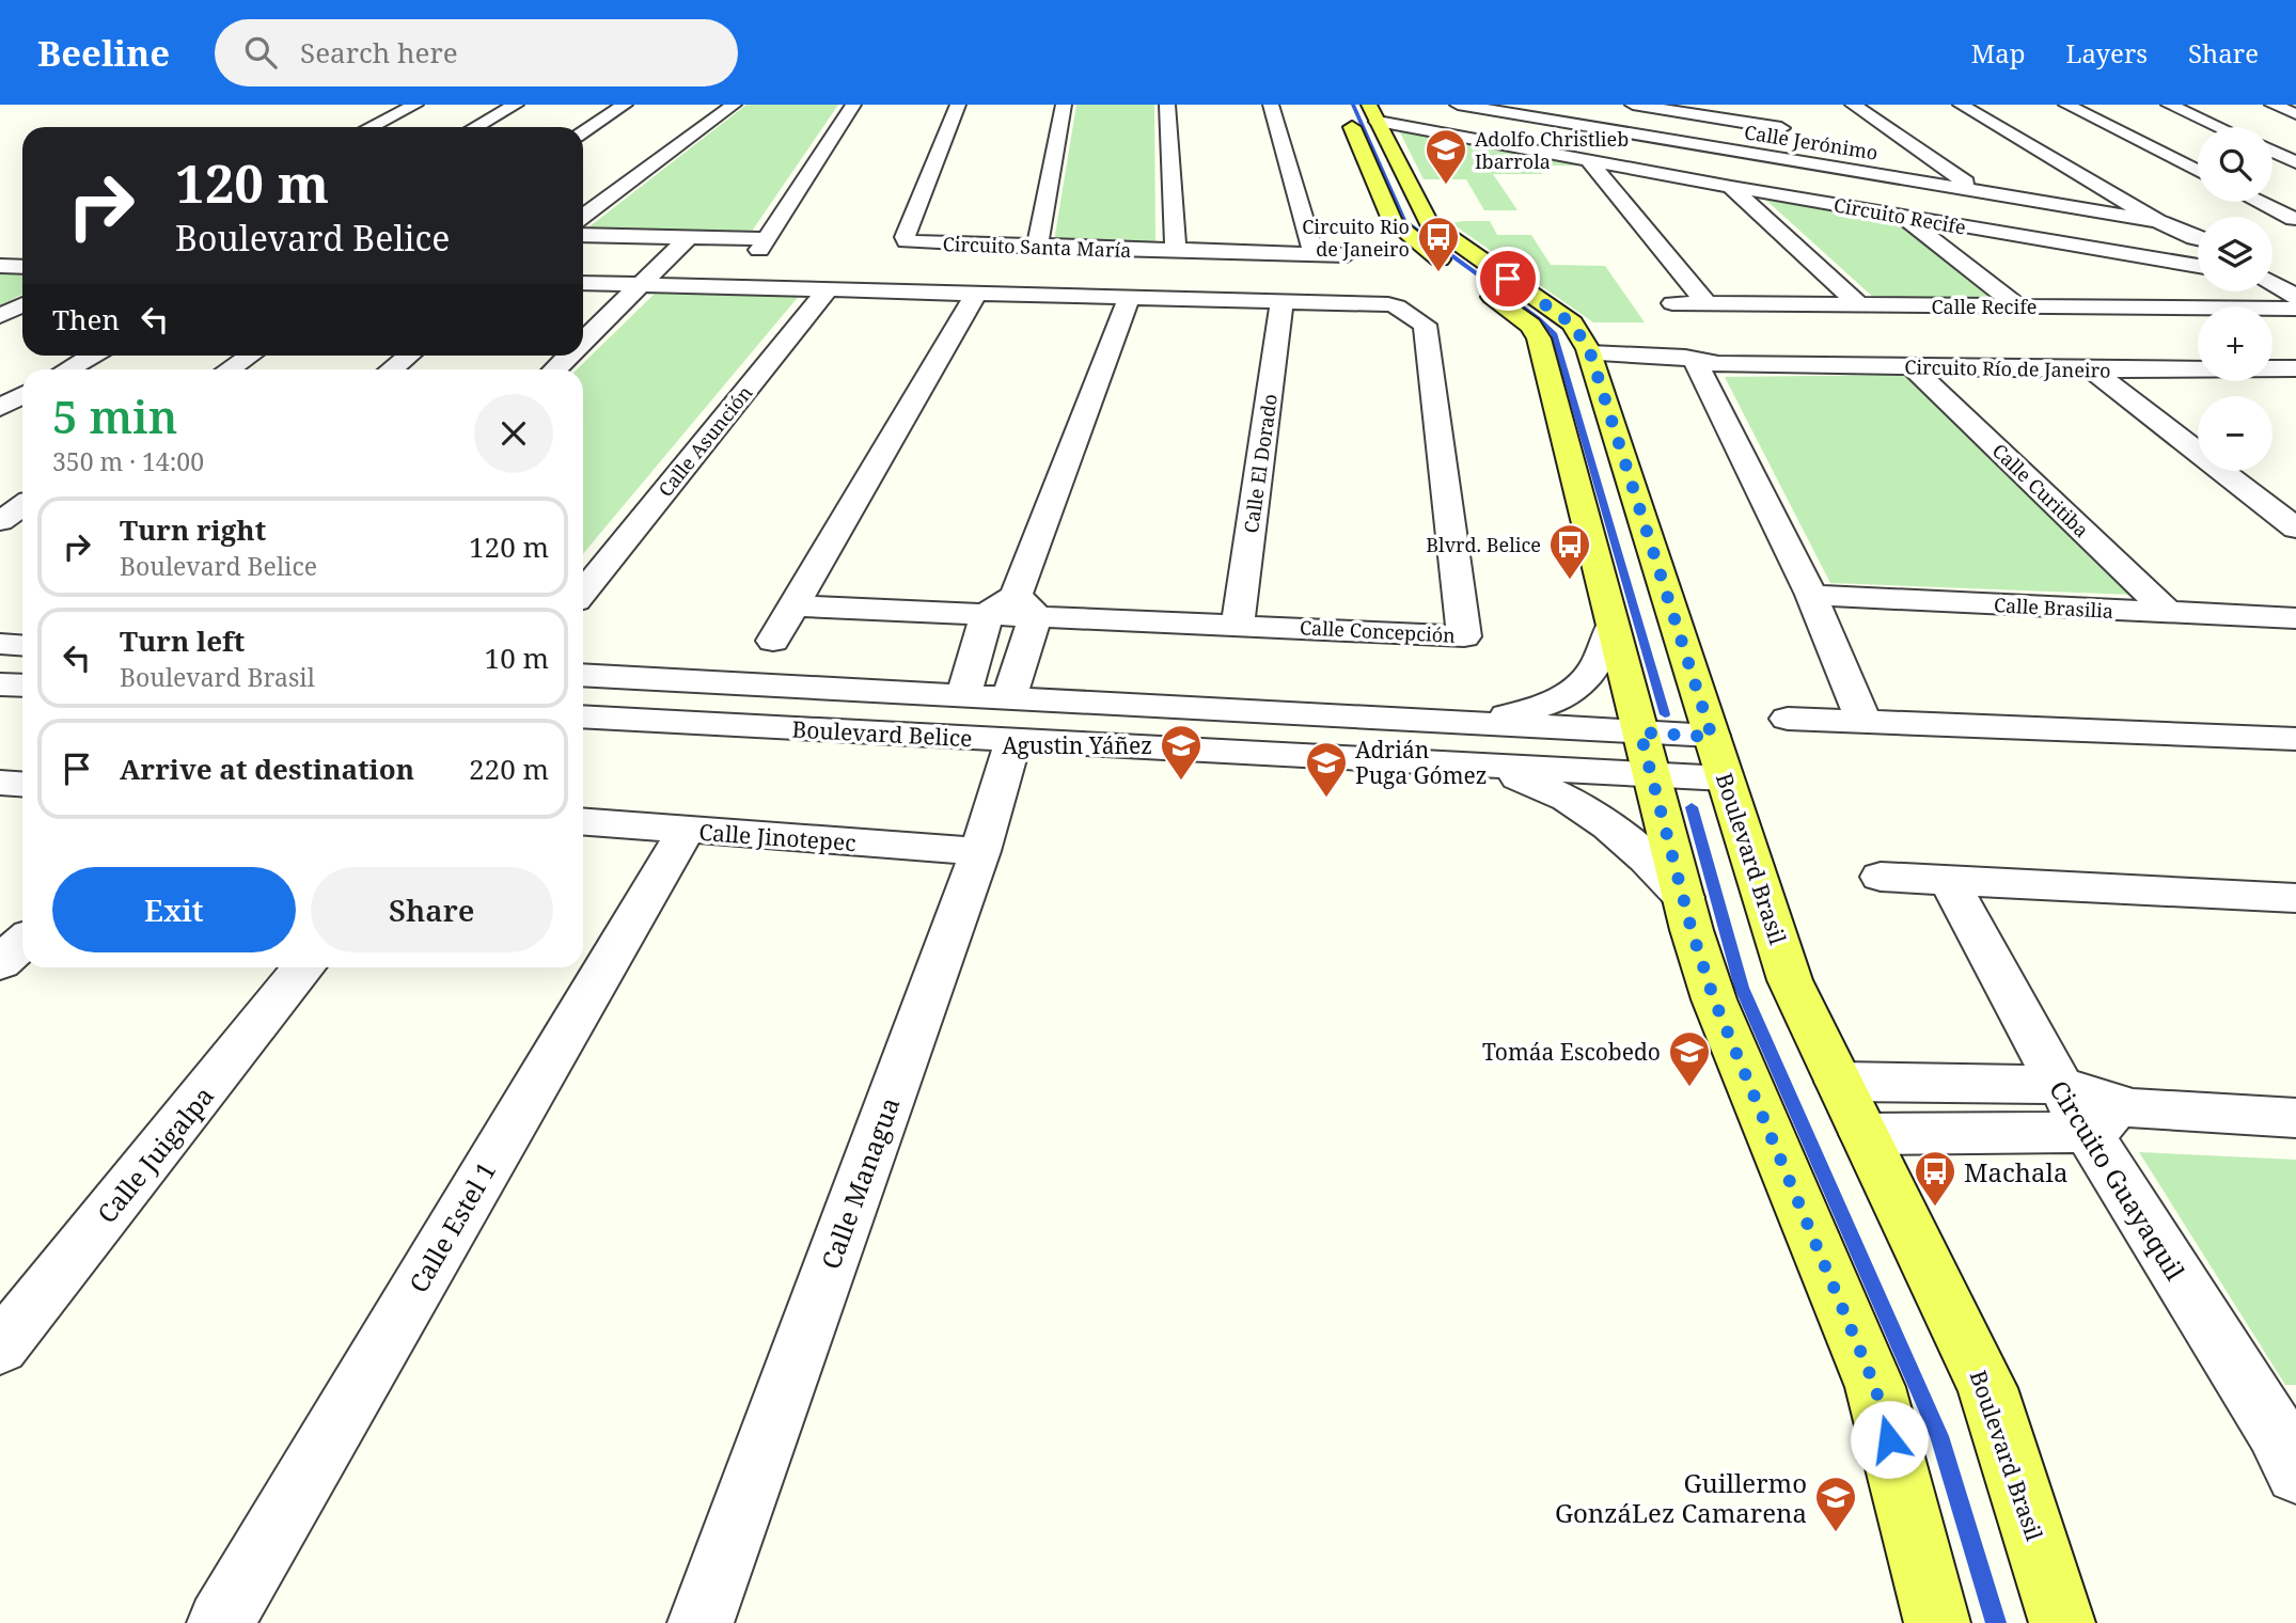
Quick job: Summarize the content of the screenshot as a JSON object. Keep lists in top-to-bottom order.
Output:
{
  "streets": {
    "main road": ["Boulevard Brasil"],
    "street": [
      "Calle Jerónimo",
      "Circuito Recife",
      "Circuito Santa María",
      "Calle Recife",
      "Circuito Río de Janeiro",
      "Calle Asunción",
      "Calle El Dorado",
      "Calle Curitiba",
      "Calle Brasilia",
      "Calle Concepción",
      "Boulevard Belice",
      "Calle Jinotepec",
      "Calle Juigalpa",
      "Circuito Guayaquil",
      "Calle Managua",
      "Calle Estel 1"
    ]
  },
  "crossings": [
    ["Circuito Recife", "Boulevard Brasil"],
    ["Circuito Río de Janeiro", "Calle Curitiba"],
    ["Circuito Río de Janeiro", "Boulevard Brasil"],
    ["Calle Asunción", "Calle Concepción"],
    ["Calle El Dorado", "Calle Concepción"],
    ["Calle Curitiba", "Calle Brasilia"],
    ["Calle Concepción", "Calle Managua"],
    ["Boulevard Belice", "Boulevard Brasil"],
    ["Boulevard Belice", "Calle Managua"],
    ["Calle Jinotepec", "Calle Managua"],
    ["Calle Jinotepec", "Calle Estel 1"]
  ],
  "places": {
    "school or university": [
      "Adolfo Christlieb Ibarrola",
      "Agustin Yáñez",
      "Adrián Puga Gómez",
      "Tomáa Escobedo",
      "Guillermo GonzáLez Camarena"
    ],
    "bus stop": ["Circuito Rio de Janeiro", "Blvrd. Belice", "Machala"]
  },
  "page": {
    "header": "Beeline",
    "search": "Search here",
    "nav": ["Map", "Layers", "Share"],
    "map_buttons": ["+", "−"],
    "turn": ["120 m", "Boulevard Belice"],
    "then": "Then",
    "heading": ["5 min", "350 m · 14:00"],
    "list": [
      {
        "name": "Turn right",
        "note": "Boulevard Belice",
        "value": "120 m"
      },
      {
        "name": "Turn left",
        "note": "Boulevard Brasil",
        "value": "10 m"
      },
      {
        "name": "Arrive at destination",
        "value": "220 m"
      }
    ],
    "buttons": ["Exit", "Share"]
  }
}
